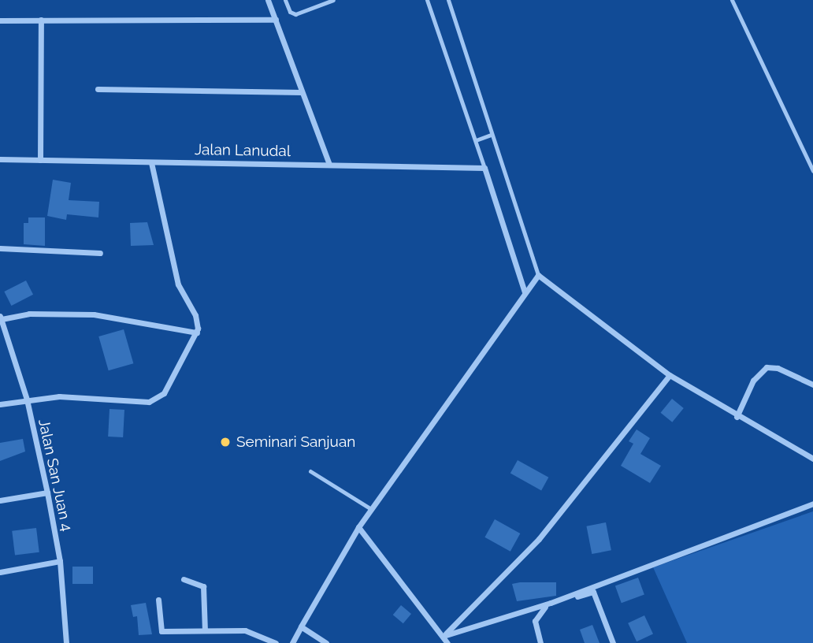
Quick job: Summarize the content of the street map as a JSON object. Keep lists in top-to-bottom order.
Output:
{
  "streets": {
    "street": ["Jalan Lanudal", "Jalan San Juan 4"]
  },
  "places": ["Seminari Sanjuan"]
}
